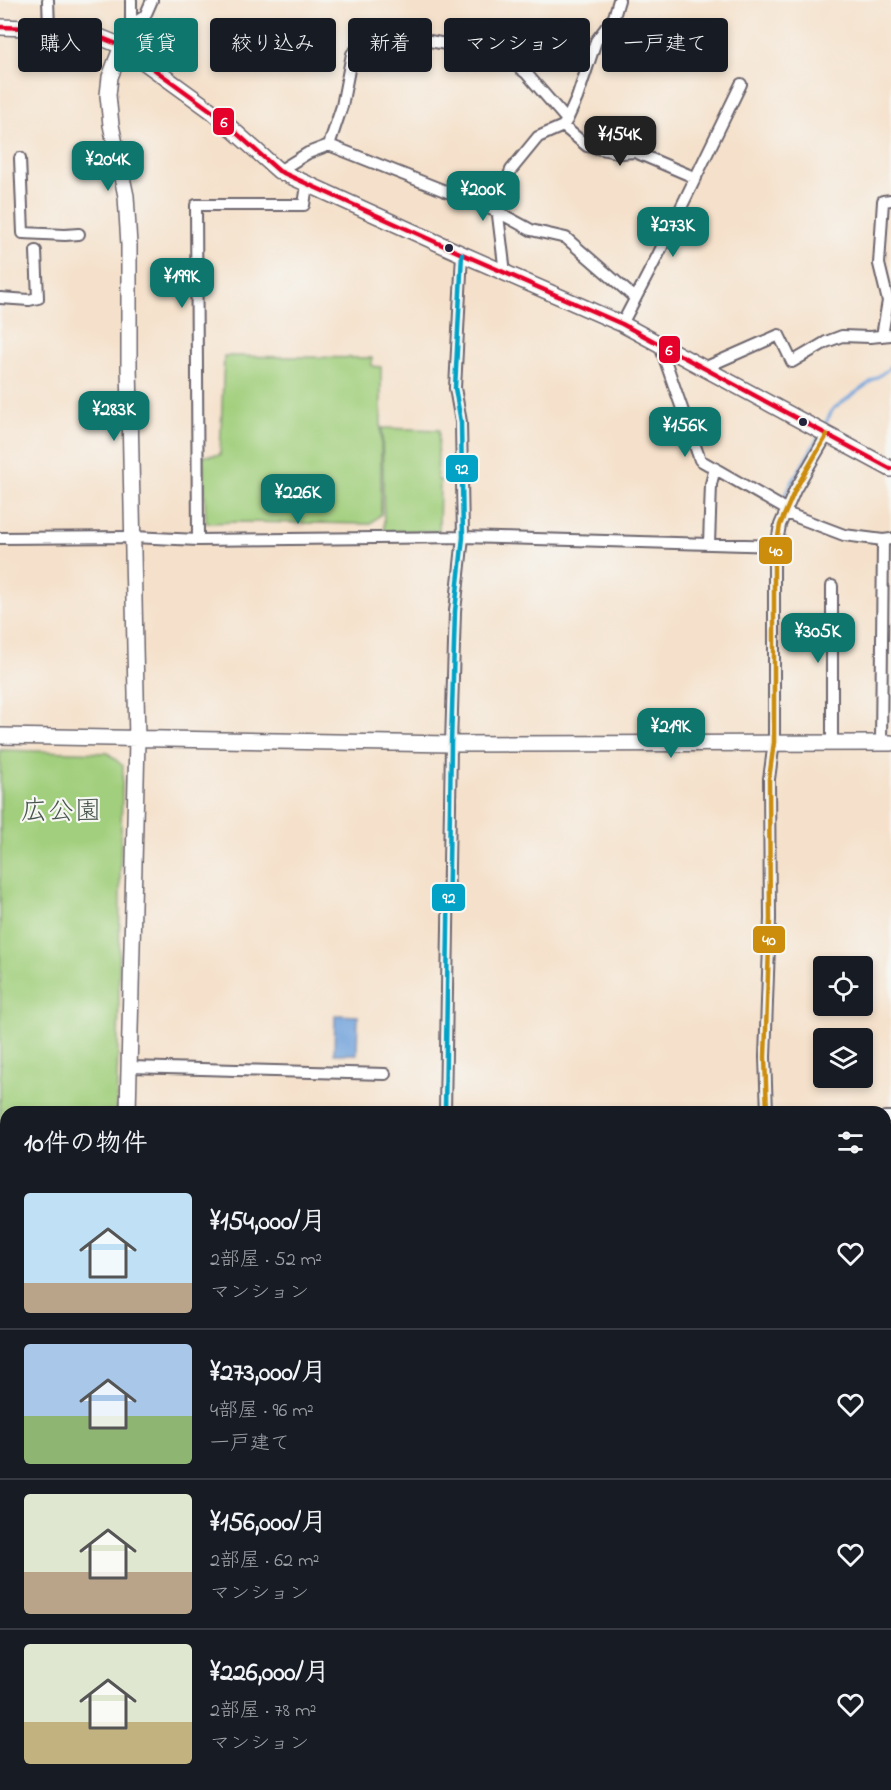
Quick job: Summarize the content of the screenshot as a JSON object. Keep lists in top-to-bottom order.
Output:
{
  "parks": ["広公園"],
  "lines": ["transit line 6", "transit line 92", "transit line 40"],
  "page": {
    "chip": [
      "購入",
      "賃貸",
      "絞り込み",
      "新着",
      "マンション",
      "一戸建て"
    ],
    "price": [
      "¥154K",
      "¥204K",
      "¥200K",
      "¥273K",
      "¥199K",
      "¥283K",
      "¥156K",
      "¥226K",
      "¥305K",
      "¥219K"
    ],
    "heading": "10件の物件",
    "list": [
      {
        "name": "¥154,000/月",
        "note": "2部屋 · 52 m² · マンション"
      },
      {
        "name": "¥273,000/月",
        "note": "4部屋 · 96 m² · 一戸建て"
      },
      {
        "name": "¥156,000/月",
        "note": "2部屋 · 62 m² · マンション"
      },
      {
        "name": "¥226,000/月",
        "note": "2部屋 · 78 m² · マンション"
      }
    ]
  }
}
